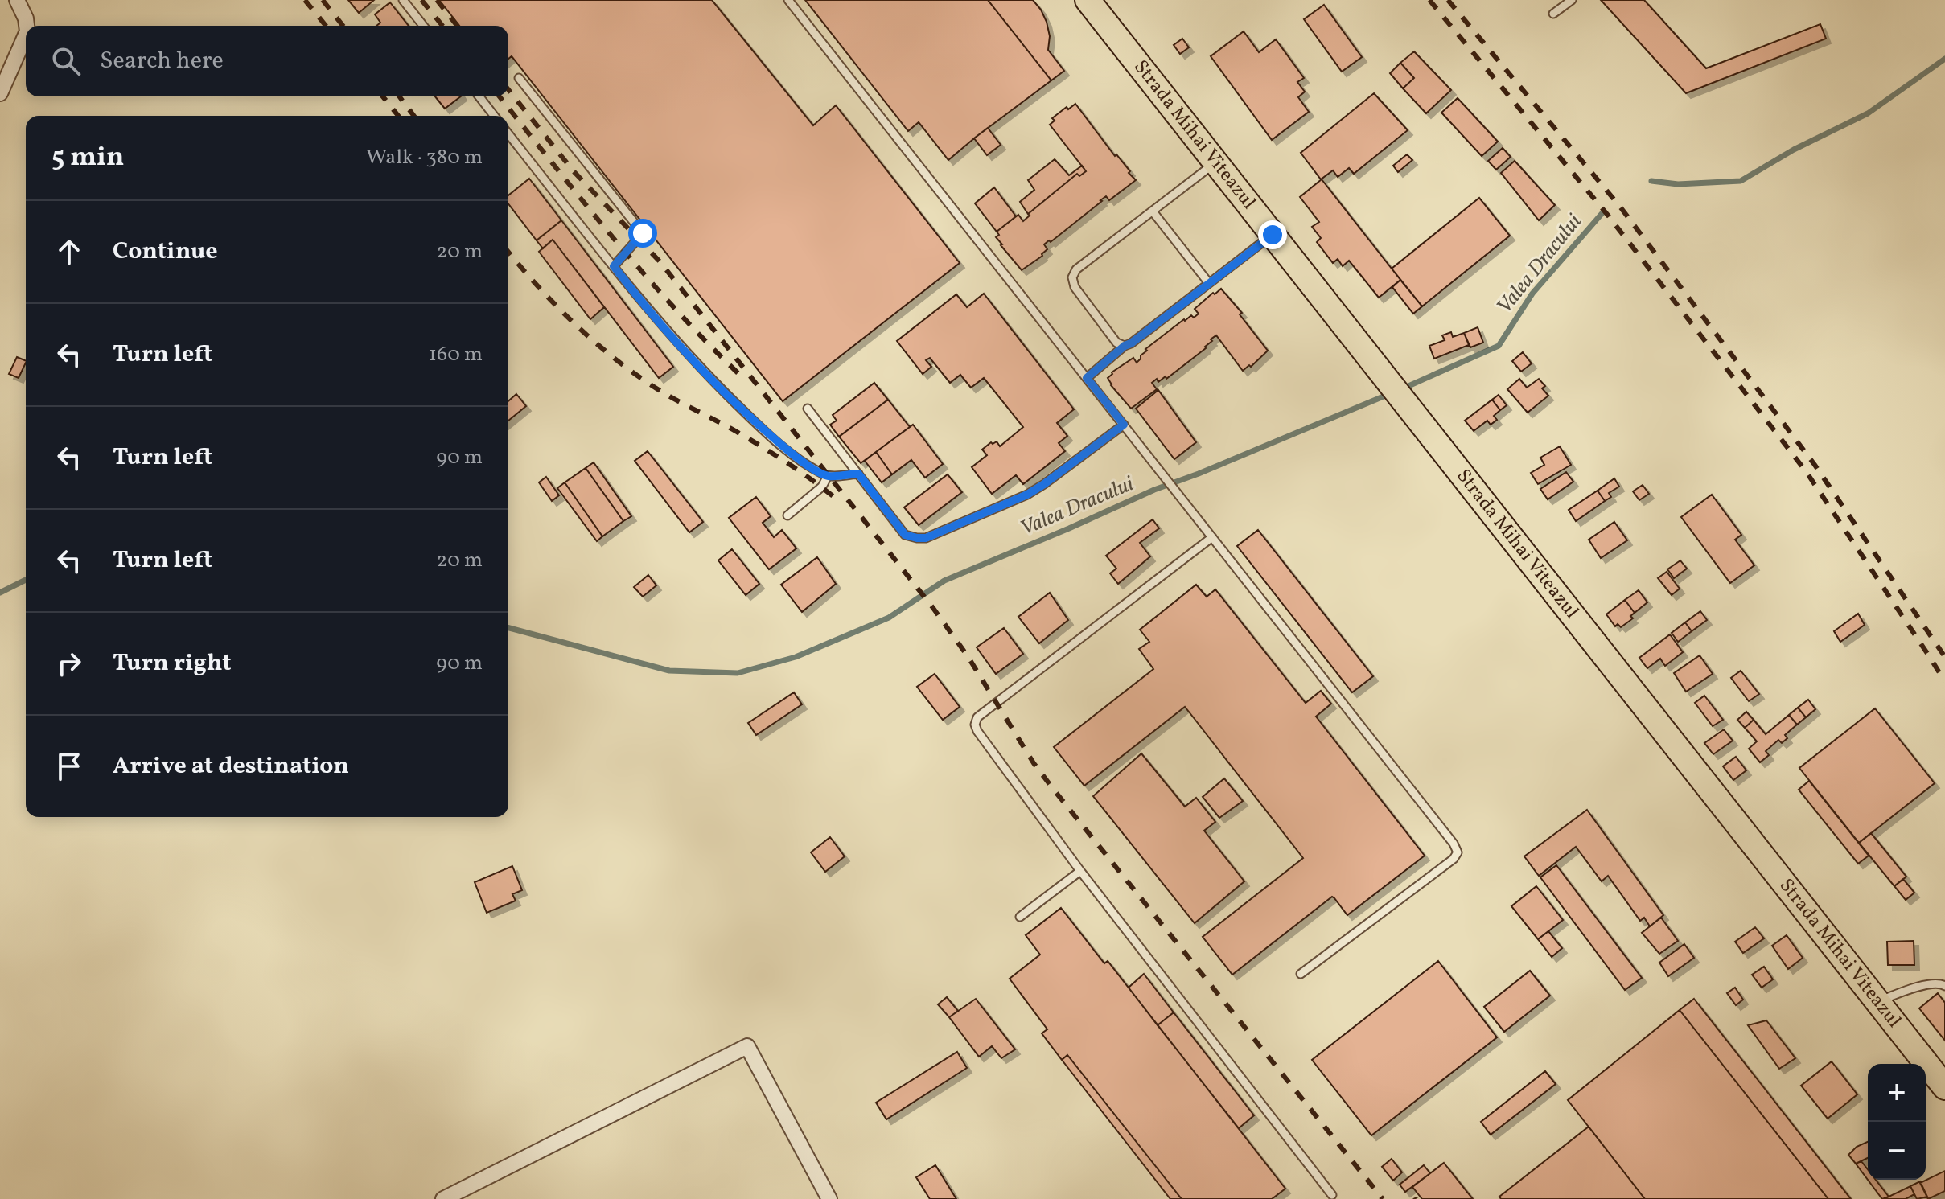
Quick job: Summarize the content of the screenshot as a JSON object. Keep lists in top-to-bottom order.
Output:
{
  "streets": {
    "highway": ["Strada Mihai Viteazul"]
  },
  "water": ["Valea Dracului"],
  "page": {
    "search": "Search here",
    "heading": ["5 min", "Walk · 380 m"],
    "list": [
      ["Continue", "20 m"],
      ["Turn left", "160 m"],
      ["Turn left", "90 m"],
      ["Turn left", "20 m"],
      ["Turn right", "90 m"],
      "Arrive at destination"
    ],
    "map_buttons": ["+", "−"]
  }
}
